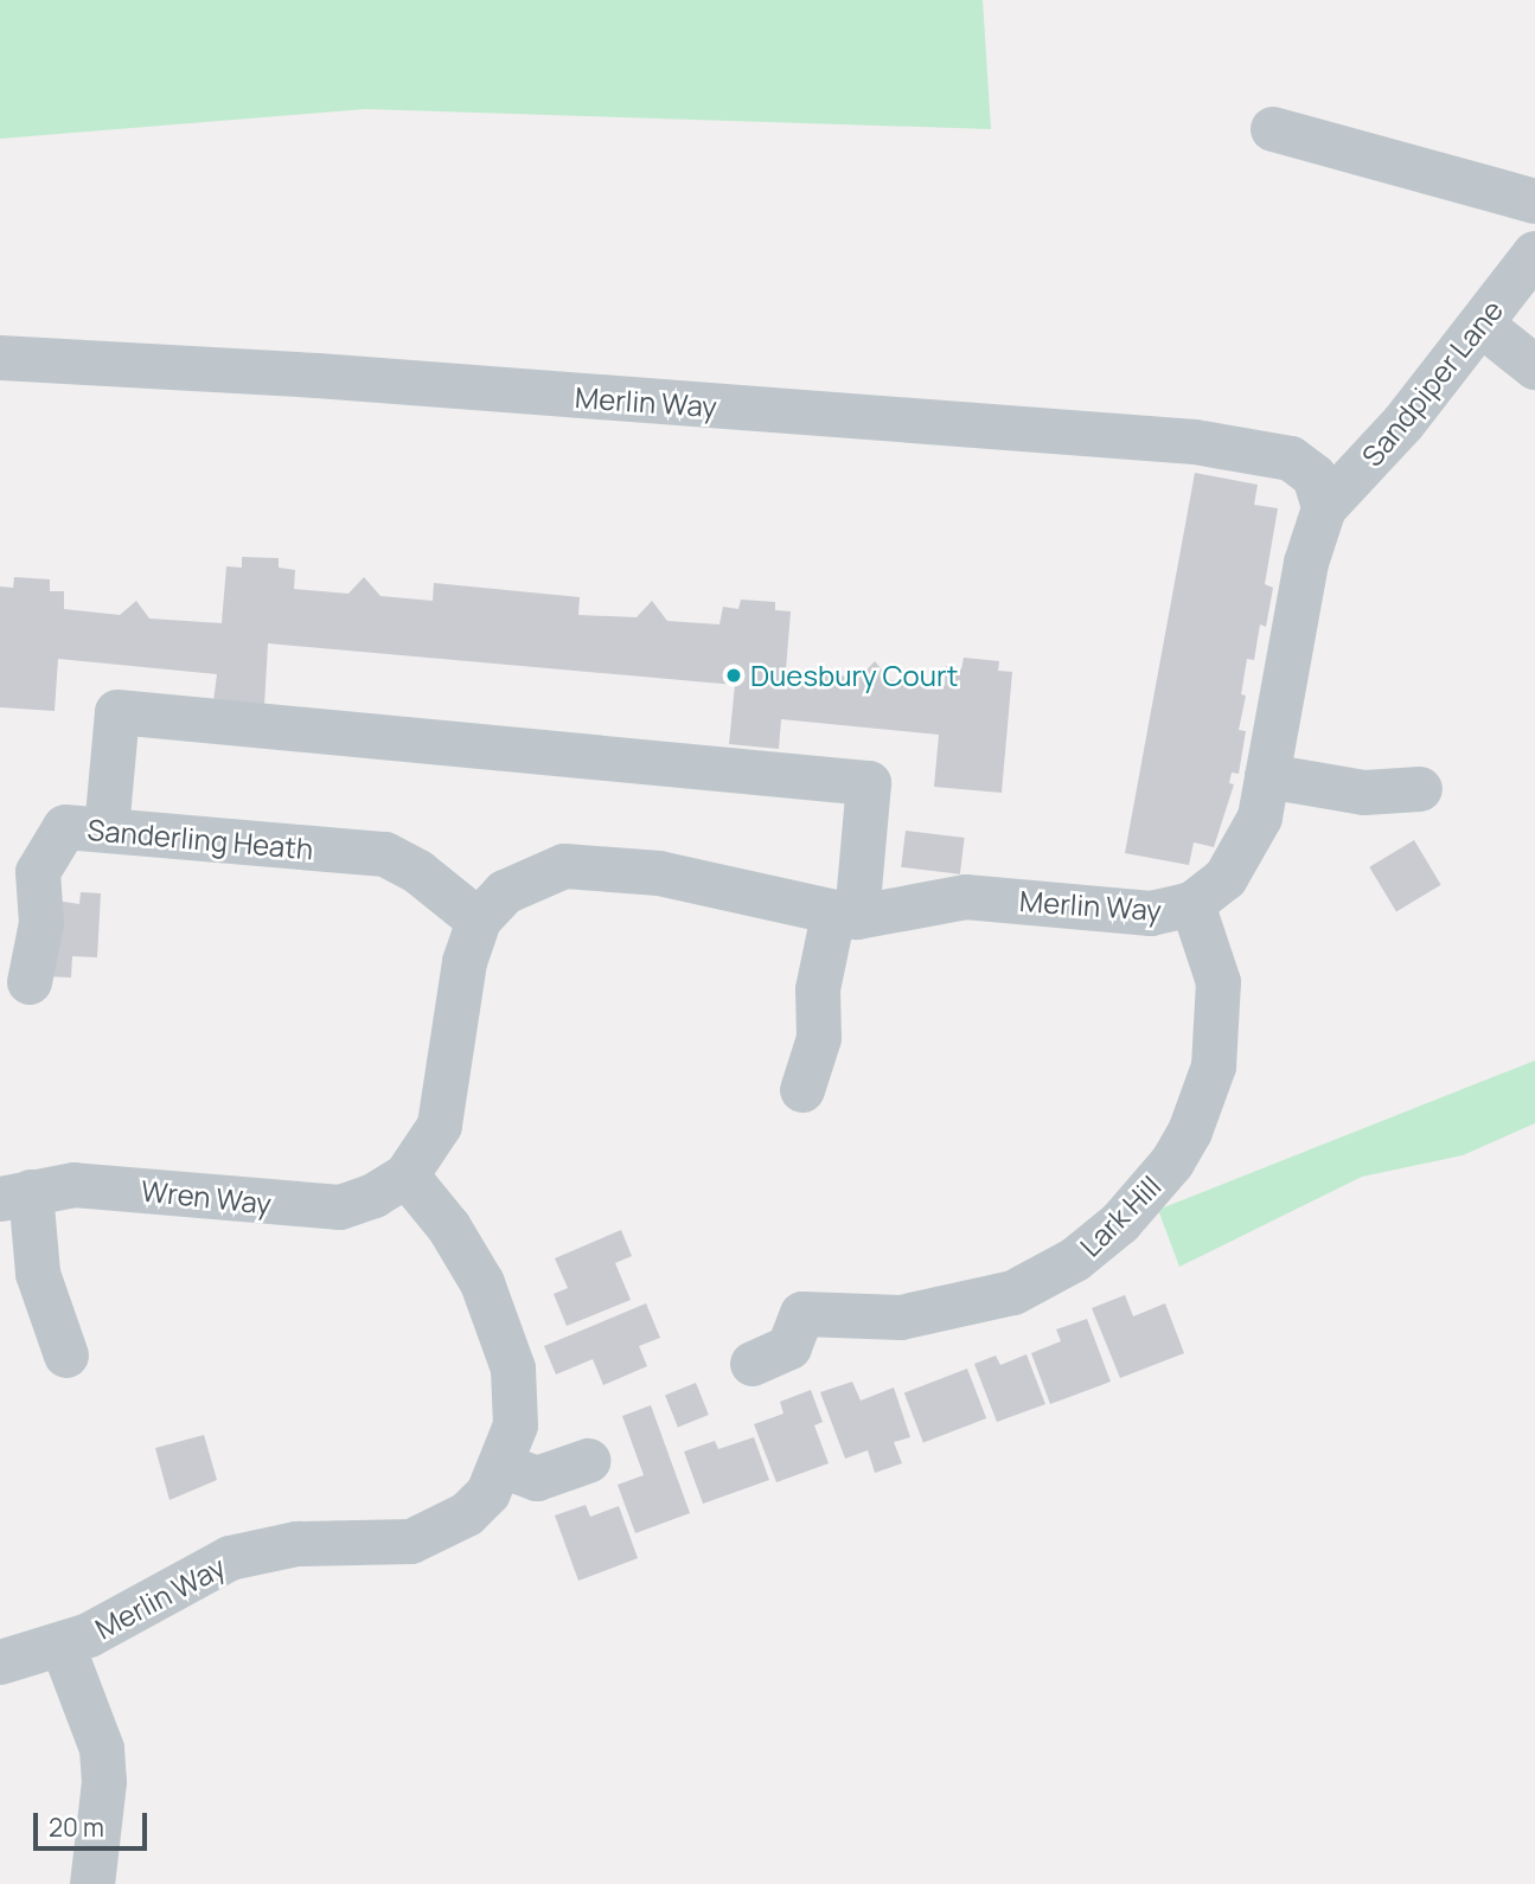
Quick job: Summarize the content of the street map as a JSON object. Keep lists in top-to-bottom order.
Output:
{
  "streets": {
    "street": [
      "Sandpiper Lane",
      "Merlin Way",
      "Sanderling Heath",
      "Wren Way",
      "Lark Hill"
    ]
  },
  "crossings": [
    ["Sandpiper Lane", "Merlin Way"],
    ["Merlin Way", "Sanderling Heath"],
    ["Merlin Way", "Wren Way"],
    ["Merlin Way", "Lark Hill"]
  ],
  "places": ["Duesbury Court"],
  "scale_bar": "20 m"
}
